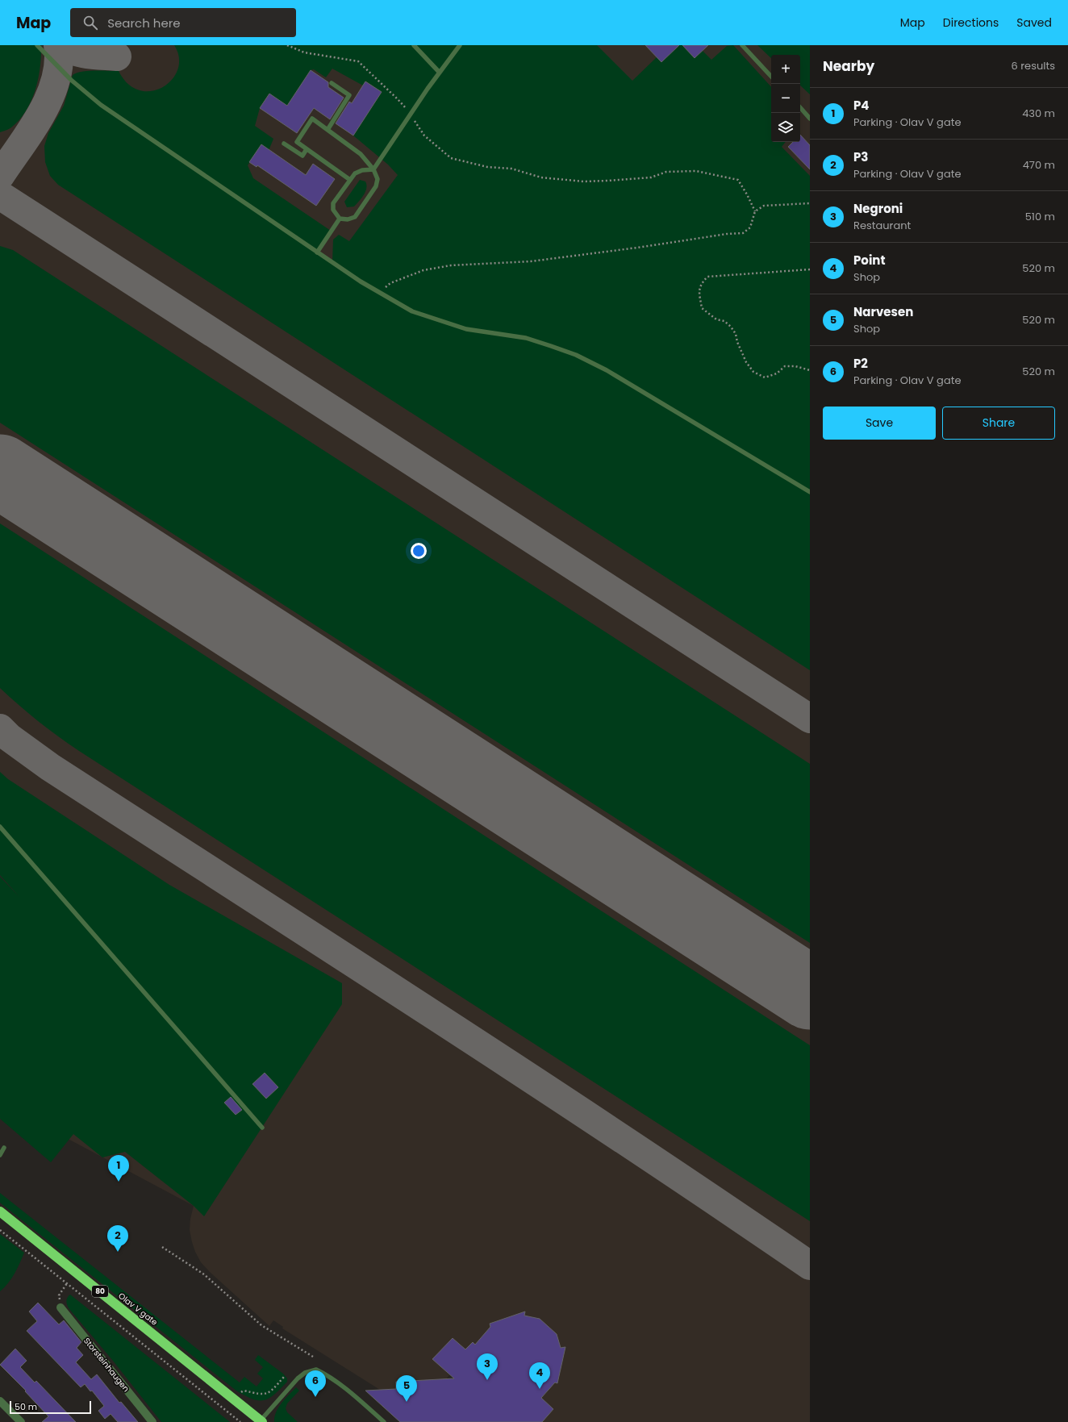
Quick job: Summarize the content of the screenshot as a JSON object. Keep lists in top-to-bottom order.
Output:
{
  "streets": {
    "highway": ["80", "Olav V gate"],
    "street": ["Storsteinhaugen"]
  },
  "scale_bar": "50 m",
  "page": {
    "header": "Map",
    "search": "Search here",
    "nav": ["Map", "Directions", "Saved"],
    "heading": ["Nearby", "6 results"],
    "map_buttons": ["+", "−"],
    "list": [
      {
        "mark": "1",
        "name": "P4",
        "note": "Parking · Olav V gate",
        "value": "430 m"
      },
      {
        "mark": "2",
        "name": "P3",
        "note": "Parking · Olav V gate",
        "value": "470 m"
      },
      {
        "mark": "3",
        "name": "Negroni",
        "note": "Restaurant",
        "value": "510 m"
      },
      {
        "mark": "4",
        "name": "Point",
        "note": "Shop",
        "value": "520 m"
      },
      {
        "mark": "5",
        "name": "Narvesen",
        "note": "Shop",
        "value": "520 m"
      },
      {
        "mark": "6",
        "name": "P2",
        "note": "Parking · Olav V gate",
        "value": "520 m"
      }
    ],
    "buttons": ["Save", "Share"],
    "pins": [
      "1",
      "2",
      "3",
      "4",
      "6",
      "5"
    ],
    "scale": "50 m"
  }
}
